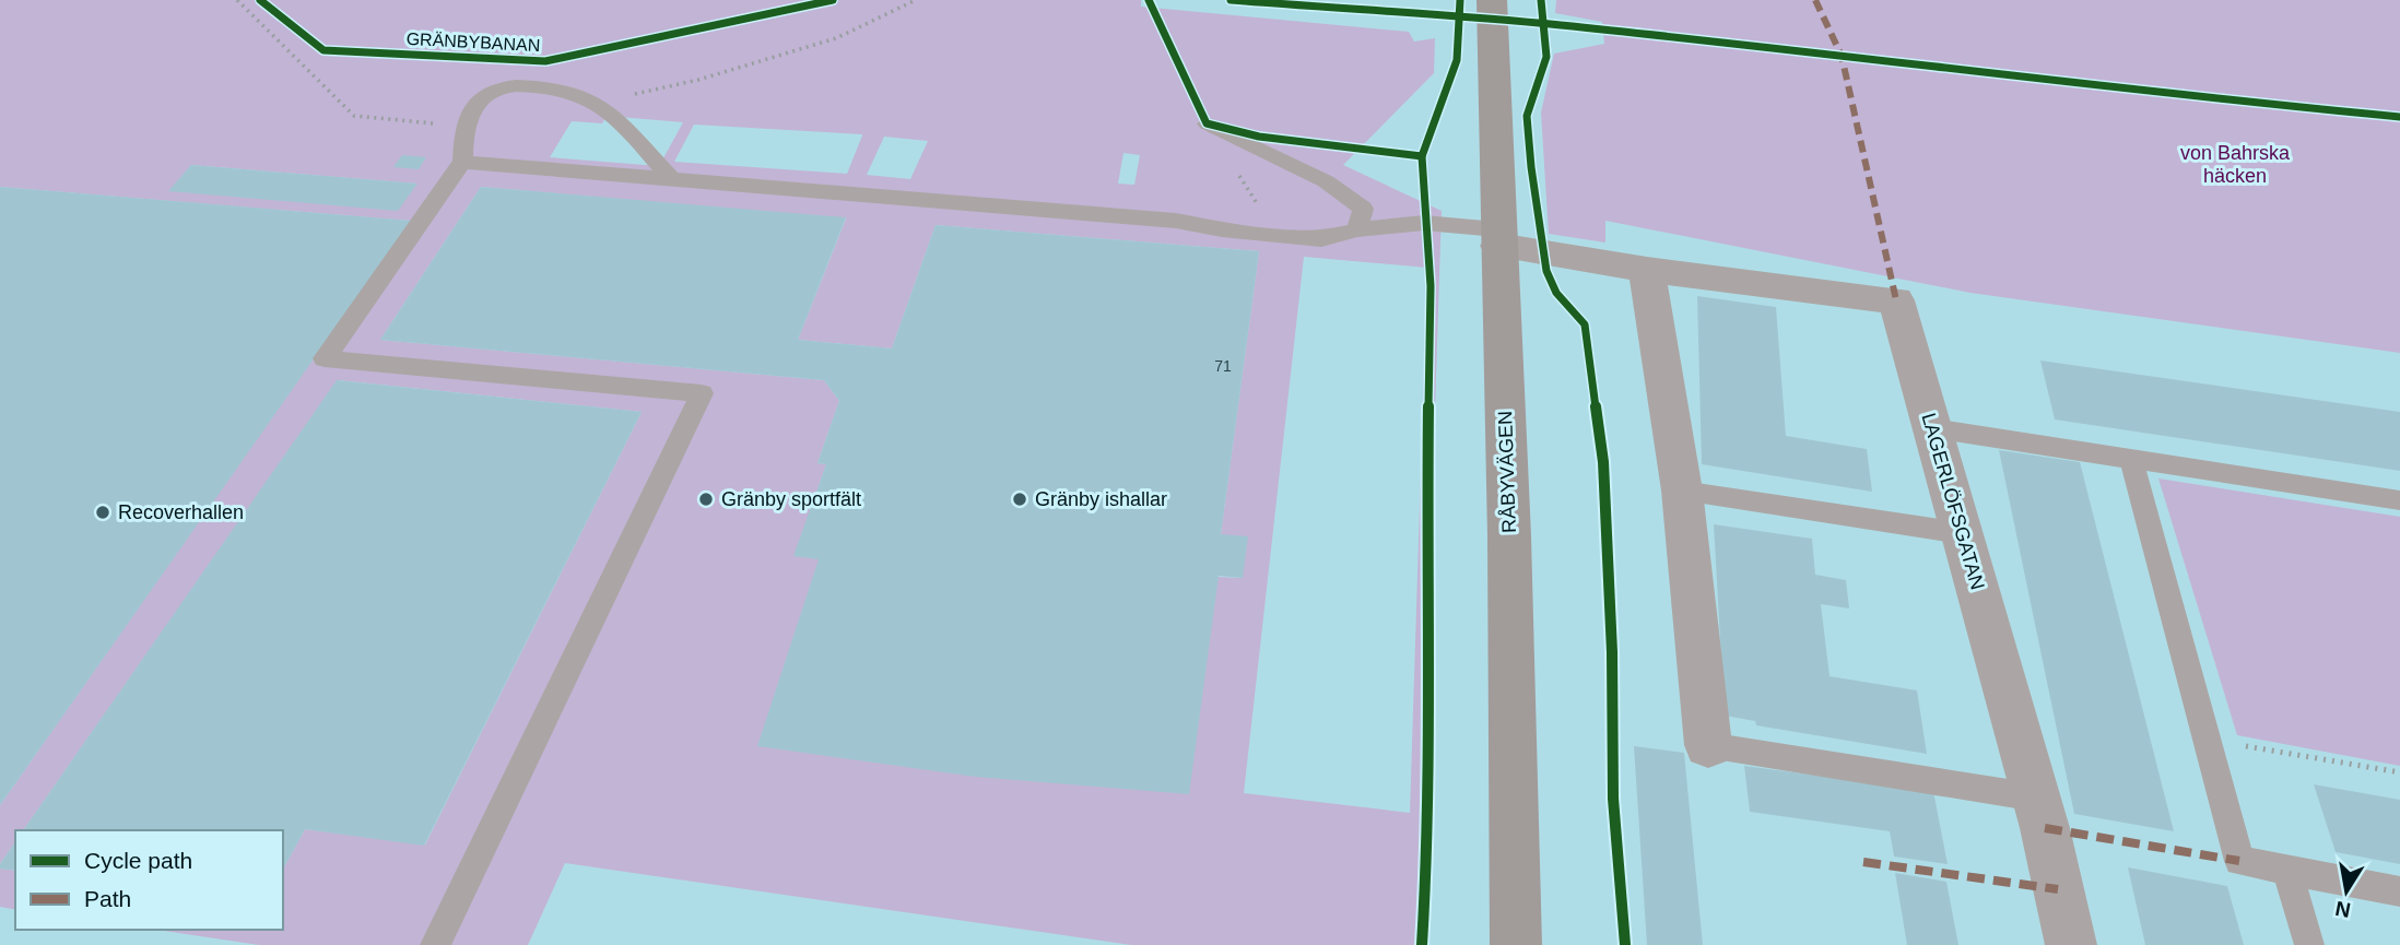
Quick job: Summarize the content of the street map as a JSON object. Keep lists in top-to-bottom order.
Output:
{
  "streets": {
    "main road": ["RÅBYVÄGEN"],
    "street": ["LAGERLÖFSGATAN"],
    "cycle path": ["GRÄNBYBANAN"]
  },
  "crossings": [
    ["RÅBYVÄGEN", "LAGERLÖFSGATAN"]
  ],
  "parks": ["von Bahrska häcken"],
  "places": ["Gränby sportfält", "Gränby ishallar", "Recoverhallen"],
  "house_numbers": ["71"],
  "legend": ["Cycle path", "Path"],
  "north": "bottom"
}
